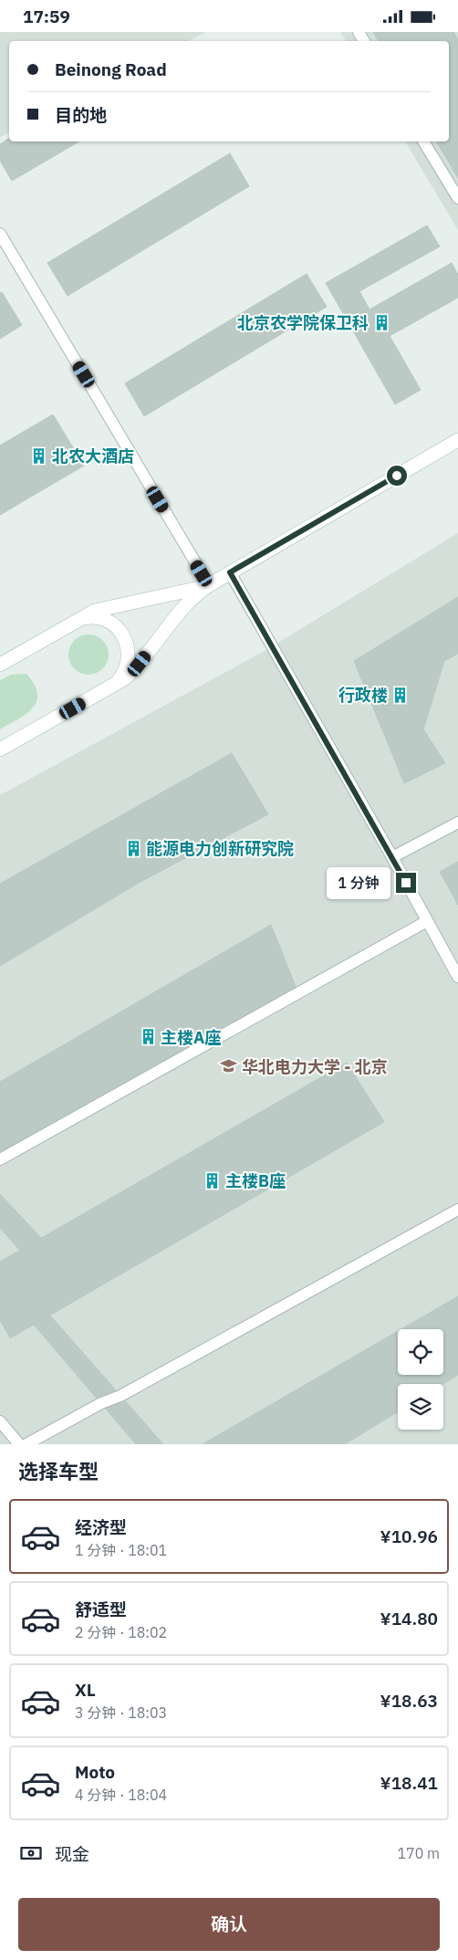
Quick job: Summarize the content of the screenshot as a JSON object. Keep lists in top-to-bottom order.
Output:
{
  "places": {
    "building": [
      "北京农学院保卫科",
      "北农大酒店",
      "行政楼",
      "能源电力创新研究院",
      "主楼A座",
      "主楼B座"
    ],
    "school or university": ["华北电力大学 - 北京"]
  },
  "page": {
    "status": "17:59",
    "banner": ["Beinong Road", "目的地"],
    "bubble": "1 分钟",
    "heading": "选择车型",
    "list": [
      {
        "name": "经济型",
        "note": "1 分钟 · 18:01",
        "value": "¥10.96"
      },
      {
        "name": "舒适型",
        "note": "2 分钟 · 18:02",
        "value": "¥14.80"
      },
      {
        "name": "XL",
        "note": "3 分钟 · 18:03",
        "value": "¥18.63"
      },
      {
        "name": "Moto",
        "note": "4 分钟 · 18:04",
        "value": "¥18.41"
      }
    ],
    "pay": ["现金", "170 m"],
    "buttons": "确认"
  }
}
